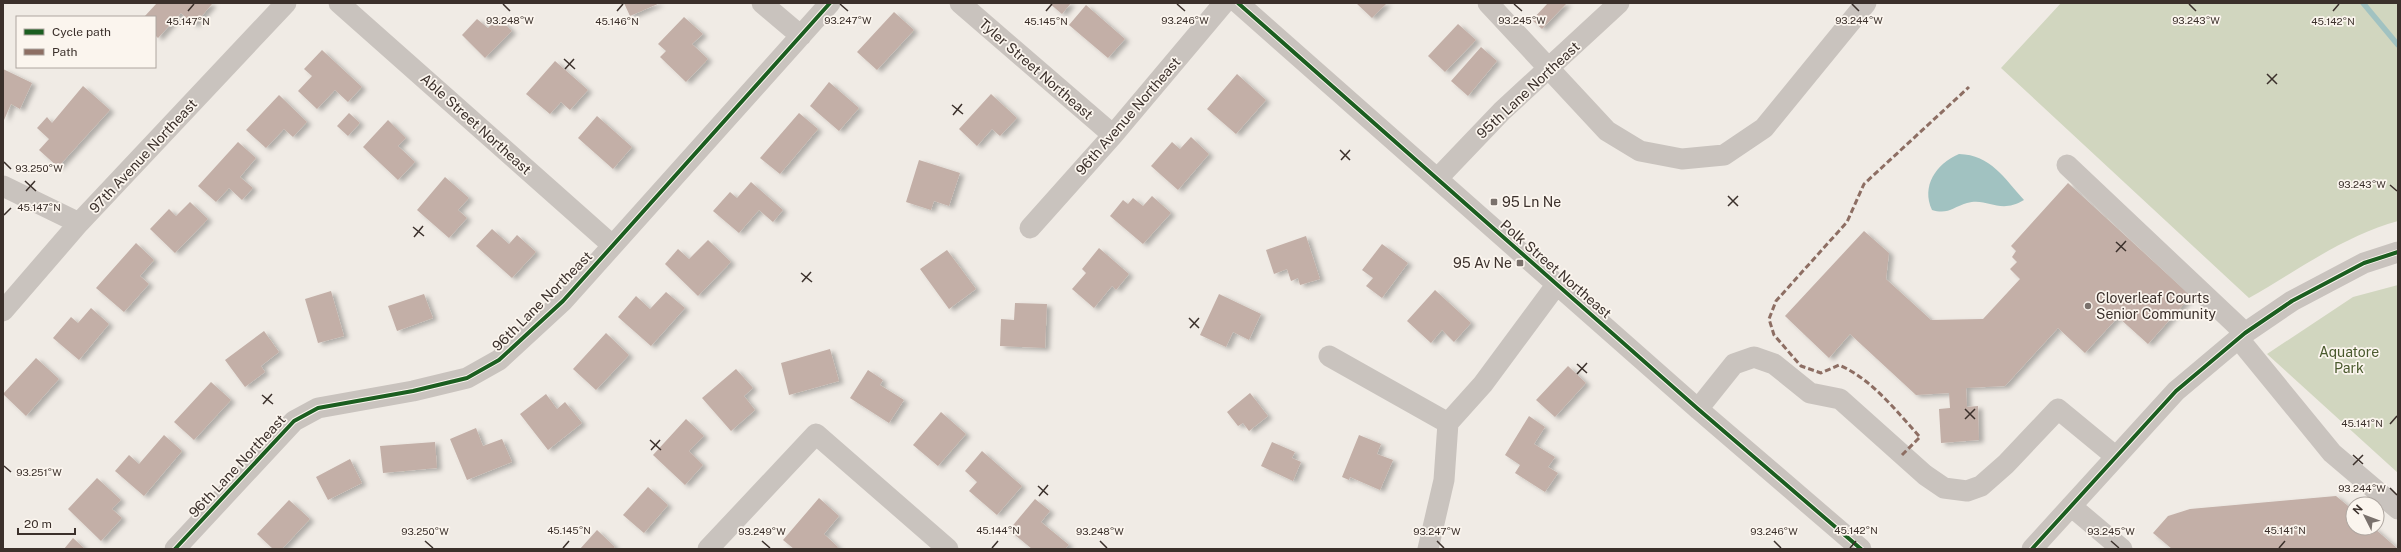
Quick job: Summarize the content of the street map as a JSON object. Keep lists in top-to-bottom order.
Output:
{
  "streets": {
    "street": [
      "Tyler Street Northeast",
      "95th Lane Northeast",
      "96th Avenue Northeast",
      "Able Street Northeast",
      "97th Avenue Northeast",
      "Polk Street Northeast",
      "96th Lane Northeast"
    ]
  },
  "crossings": [
    ["Tyler Street Northeast", "96th Avenue Northeast"],
    ["95th Lane Northeast", "Polk Street Northeast"],
    ["Able Street Northeast", "96th Lane Northeast"]
  ],
  "parks": ["Aquatore Park"],
  "places": {
    "transit": ["95 Ln Ne", "95 Av Ne"],
    "other": ["Cloverleaf Courts Senior Community"]
  },
  "legend": ["Cycle path", "Path"],
  "scale_bar": "20 m",
  "north": "top left",
  "coordinates": [
    "93.243°W",
    "93.248°W",
    "93.247°W",
    "93.246°W",
    "93.245°W",
    "93.244°W",
    "45.145°N",
    "45.147°N",
    "45.146°N",
    "45.142°N",
    "93.250°W",
    "45.141°N",
    "93.251°W",
    "45.144°N",
    "93.249°W"
  ]
}
